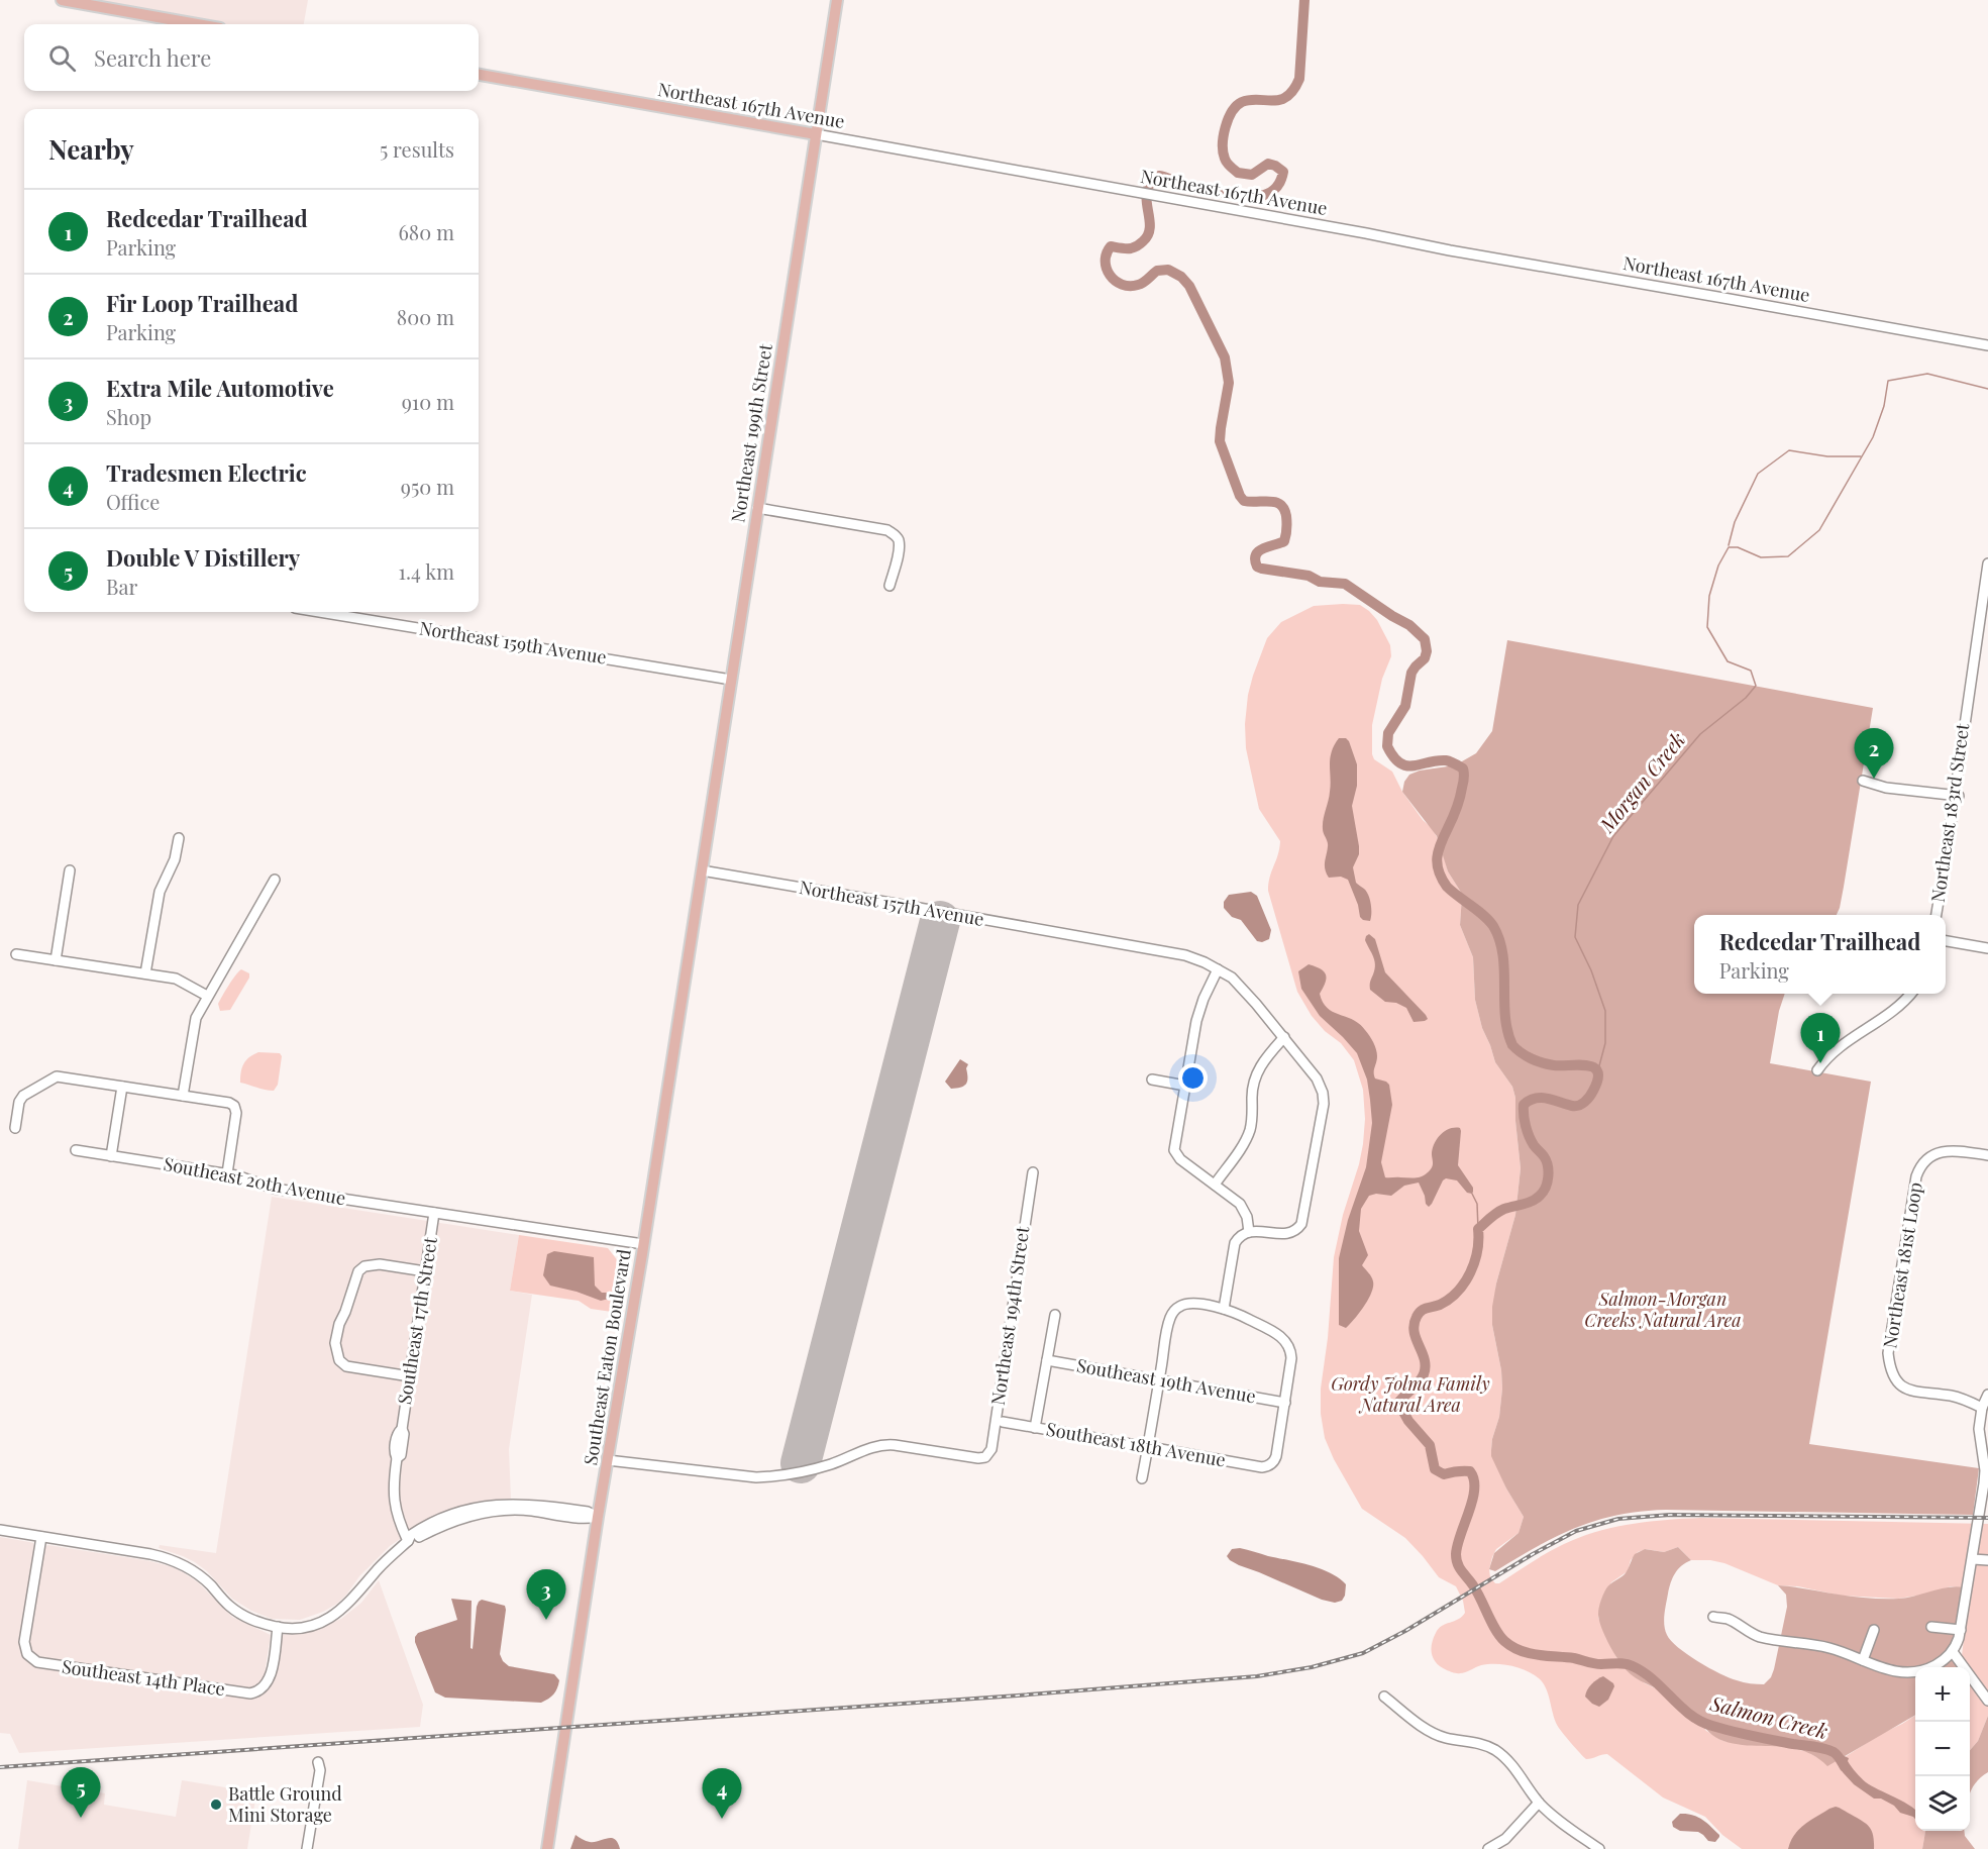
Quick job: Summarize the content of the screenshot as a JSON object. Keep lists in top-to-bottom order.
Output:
{
  "streets": {
    "main road": ["Northeast 167th Avenue", "Northeast 199th Street", "Southeast Eaton Boulevard"],
    "street": [
      "Northeast 159th Avenue",
      "Northeast 183rd Street",
      "Northeast 157th Avenue",
      "Southeast 20th Avenue",
      "Northeast 181st Loop",
      "Northeast 194th Street",
      "Southeast 17th Street",
      "Southeast 19th Avenue",
      "Southeast 18th Avenue",
      "Southeast 14th Place"
    ]
  },
  "crossings": [
    ["Northeast 167th Avenue", "Northeast 199th Street"],
    ["Northeast 199th Street", "Northeast 159th Avenue"],
    ["Northeast 199th Street", "Northeast 157th Avenue"],
    ["Northeast 199th Street", "Southeast Eaton Boulevard"],
    ["Northeast 157th Avenue", "Southeast Eaton Boulevard"],
    ["Southeast 20th Avenue", "Southeast 17th Street"],
    ["Southeast 20th Avenue", "Southeast Eaton Boulevard"],
    ["Northeast 194th Street", "Southeast Eaton Boulevard"],
    ["Southeast 19th Avenue", "Southeast 18th Avenue"]
  ],
  "water": ["Morgan Creek", "Salmon Creek"],
  "parks": ["Salmon-Morgan Creeks Natural Area", "Gordy Jolma Family Natural Area"],
  "places": ["Battle Ground Mini Storage"],
  "page": {
    "search": "Search here",
    "heading": ["Nearby", "5 results"],
    "list": [
      {
        "mark": "1",
        "name": "Redcedar Trailhead",
        "note": "Parking",
        "value": "680 m"
      },
      {
        "mark": "2",
        "name": "Fir Loop Trailhead",
        "note": "Parking",
        "value": "800 m"
      },
      {
        "mark": "3",
        "name": "Extra Mile Automotive",
        "note": "Shop",
        "value": "910 m"
      },
      {
        "mark": "4",
        "name": "Tradesmen Electric",
        "note": "Office",
        "value": "950 m"
      },
      {
        "mark": "5",
        "name": "Double V Distillery",
        "note": "Bar",
        "value": "1.4 km"
      }
    ],
    "pins": [
      "2",
      "1",
      "3",
      "5",
      "4"
    ],
    "popup": ["Redcedar Trailhead", "Parking"],
    "map_buttons": ["+", "−"]
  }
}
